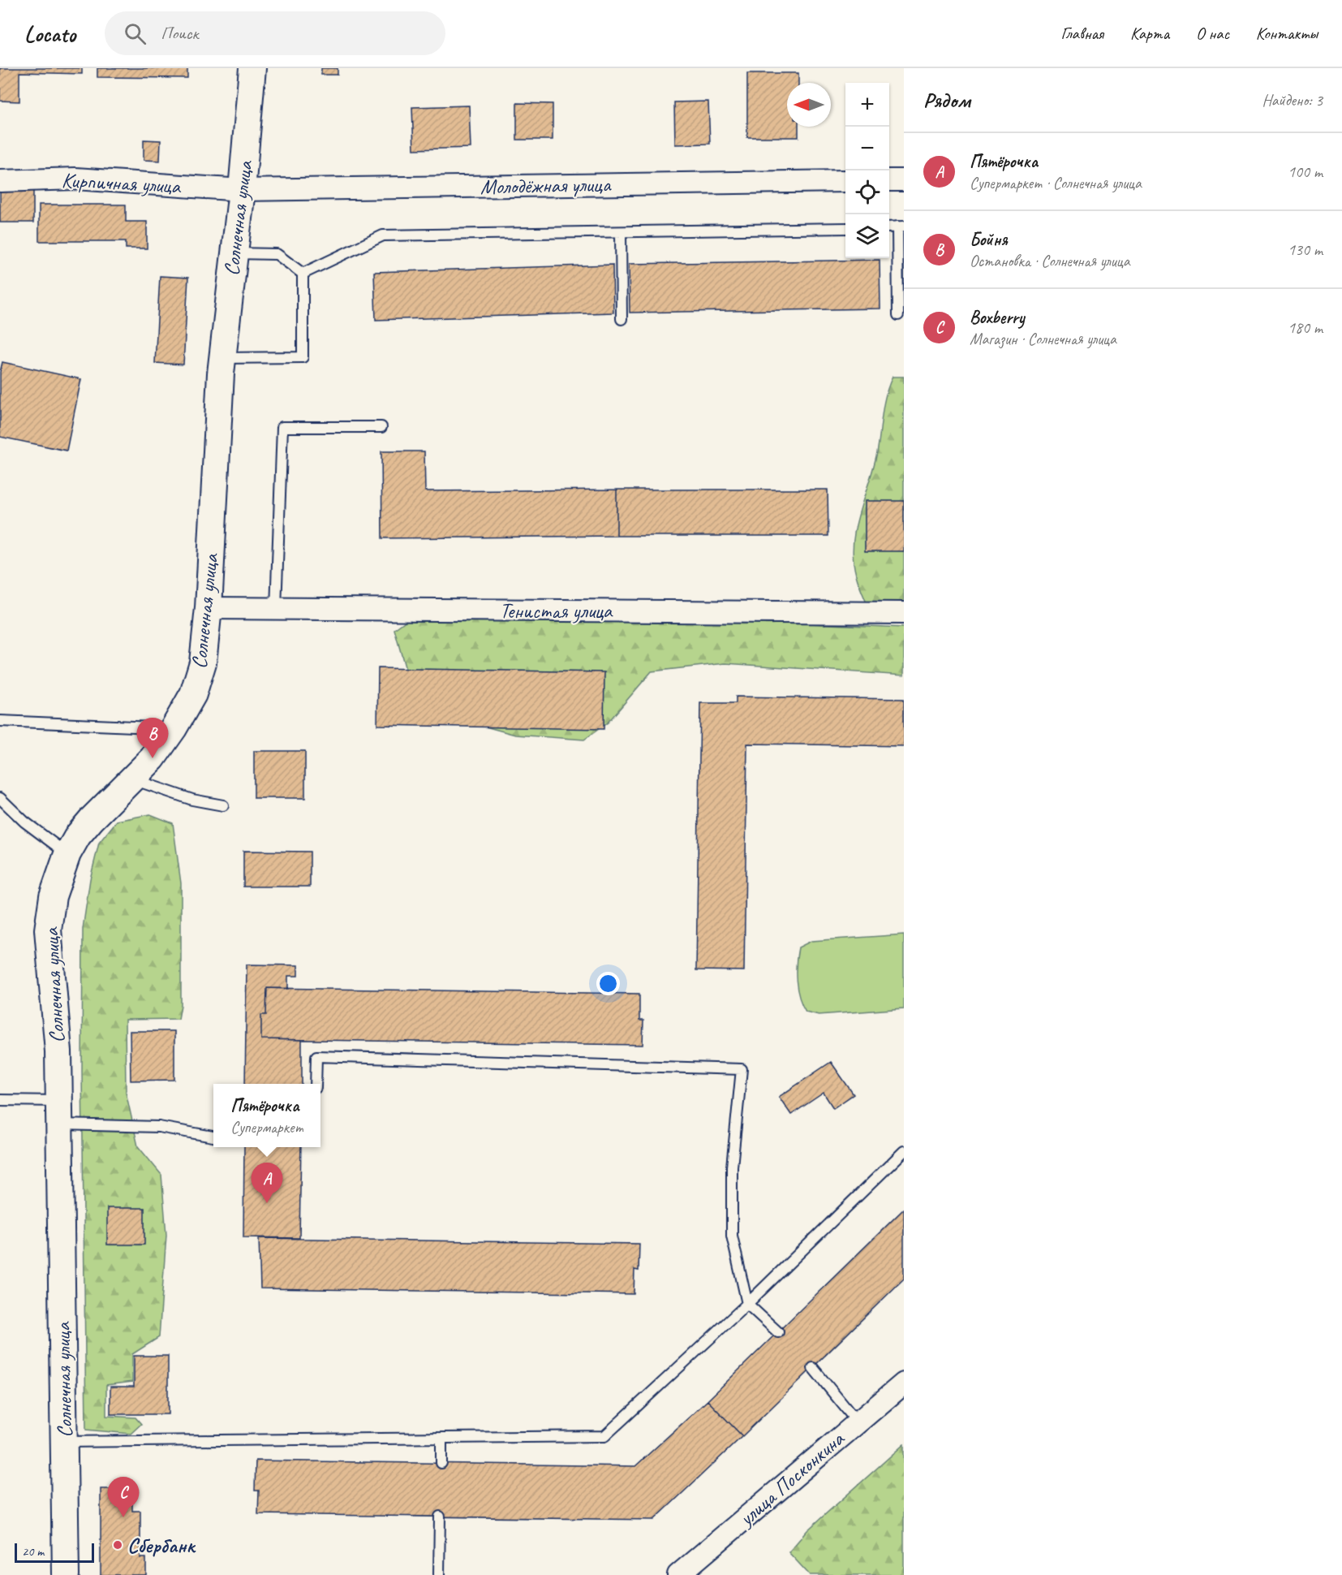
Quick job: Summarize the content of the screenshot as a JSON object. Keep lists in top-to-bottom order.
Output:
{
  "streets": {
    "street": [
      "Кирпичная улица",
      "Молодёжная улица",
      "Солнечная улица",
      "Тенистая улица",
      "улица Посконкина"
    ]
  },
  "crossings": [
    ["Кирпичная улица", "Молодёжная улица"],
    ["Кирпичная улица", "Солнечная улица"],
    ["Молодёжная улица", "Солнечная улица"],
    ["Солнечная улица", "Тенистая улица"]
  ],
  "places": ["Сбербанк"],
  "scale_bar": "20 m",
  "north": "left",
  "page": {
    "header": "Locato",
    "search": "Поиск",
    "nav": [
      "Главная",
      "Карта",
      "О нас",
      "Контакты"
    ],
    "heading": ["Рядом", "Найдено: 3"],
    "map_buttons": ["+", "−"],
    "list": [
      {
        "mark": "A",
        "name": "Пятёрочка",
        "note": "Супермаркет · Солнечная улица",
        "value": "100 m"
      },
      {
        "mark": "B",
        "name": "Бойня",
        "note": "Остановка · Солнечная улица",
        "value": "130 m"
      },
      {
        "mark": "C",
        "name": "Boxberry",
        "note": "Магазин · Солнечная улица",
        "value": "180 m"
      }
    ],
    "pins": ["B", "A", "C"],
    "popup": ["Пятёрочка", "Супермаркет"],
    "scale": "20 m"
  }
}
